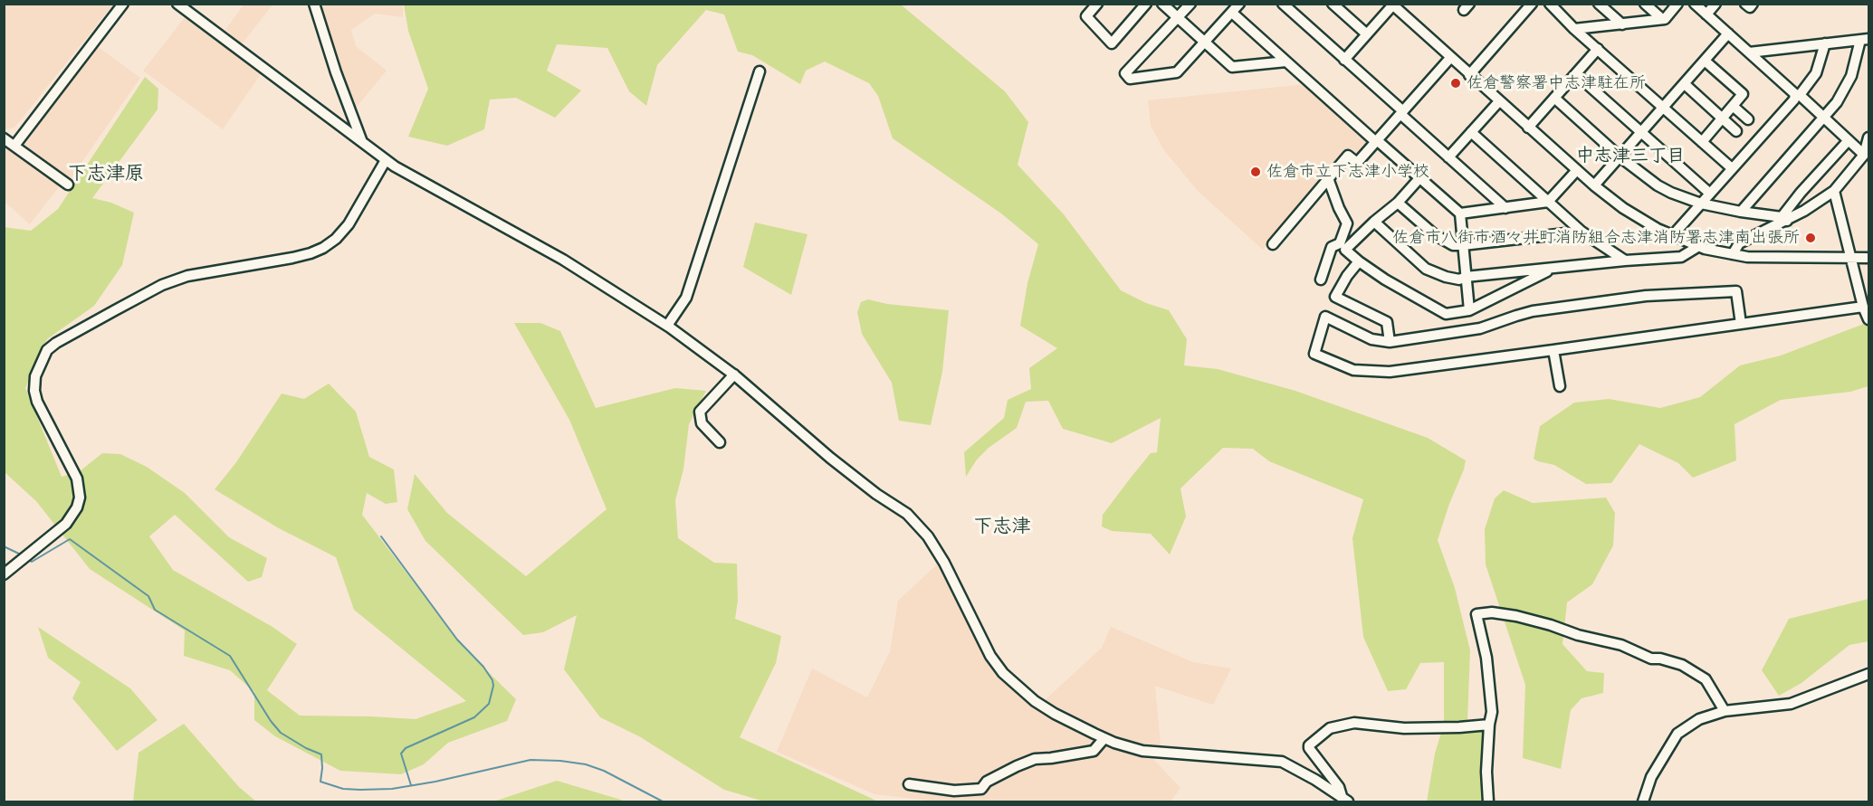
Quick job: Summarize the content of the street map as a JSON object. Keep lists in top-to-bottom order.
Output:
{
  "districts": ["中志津三丁目", "下志津原", "下志津"],
  "places": ["佐倉警察署中志津駐在所", "佐倉市立下志津小学校", "佐倉市八街市酒々井町消防組合志津消防署志津南出張所"]
}
